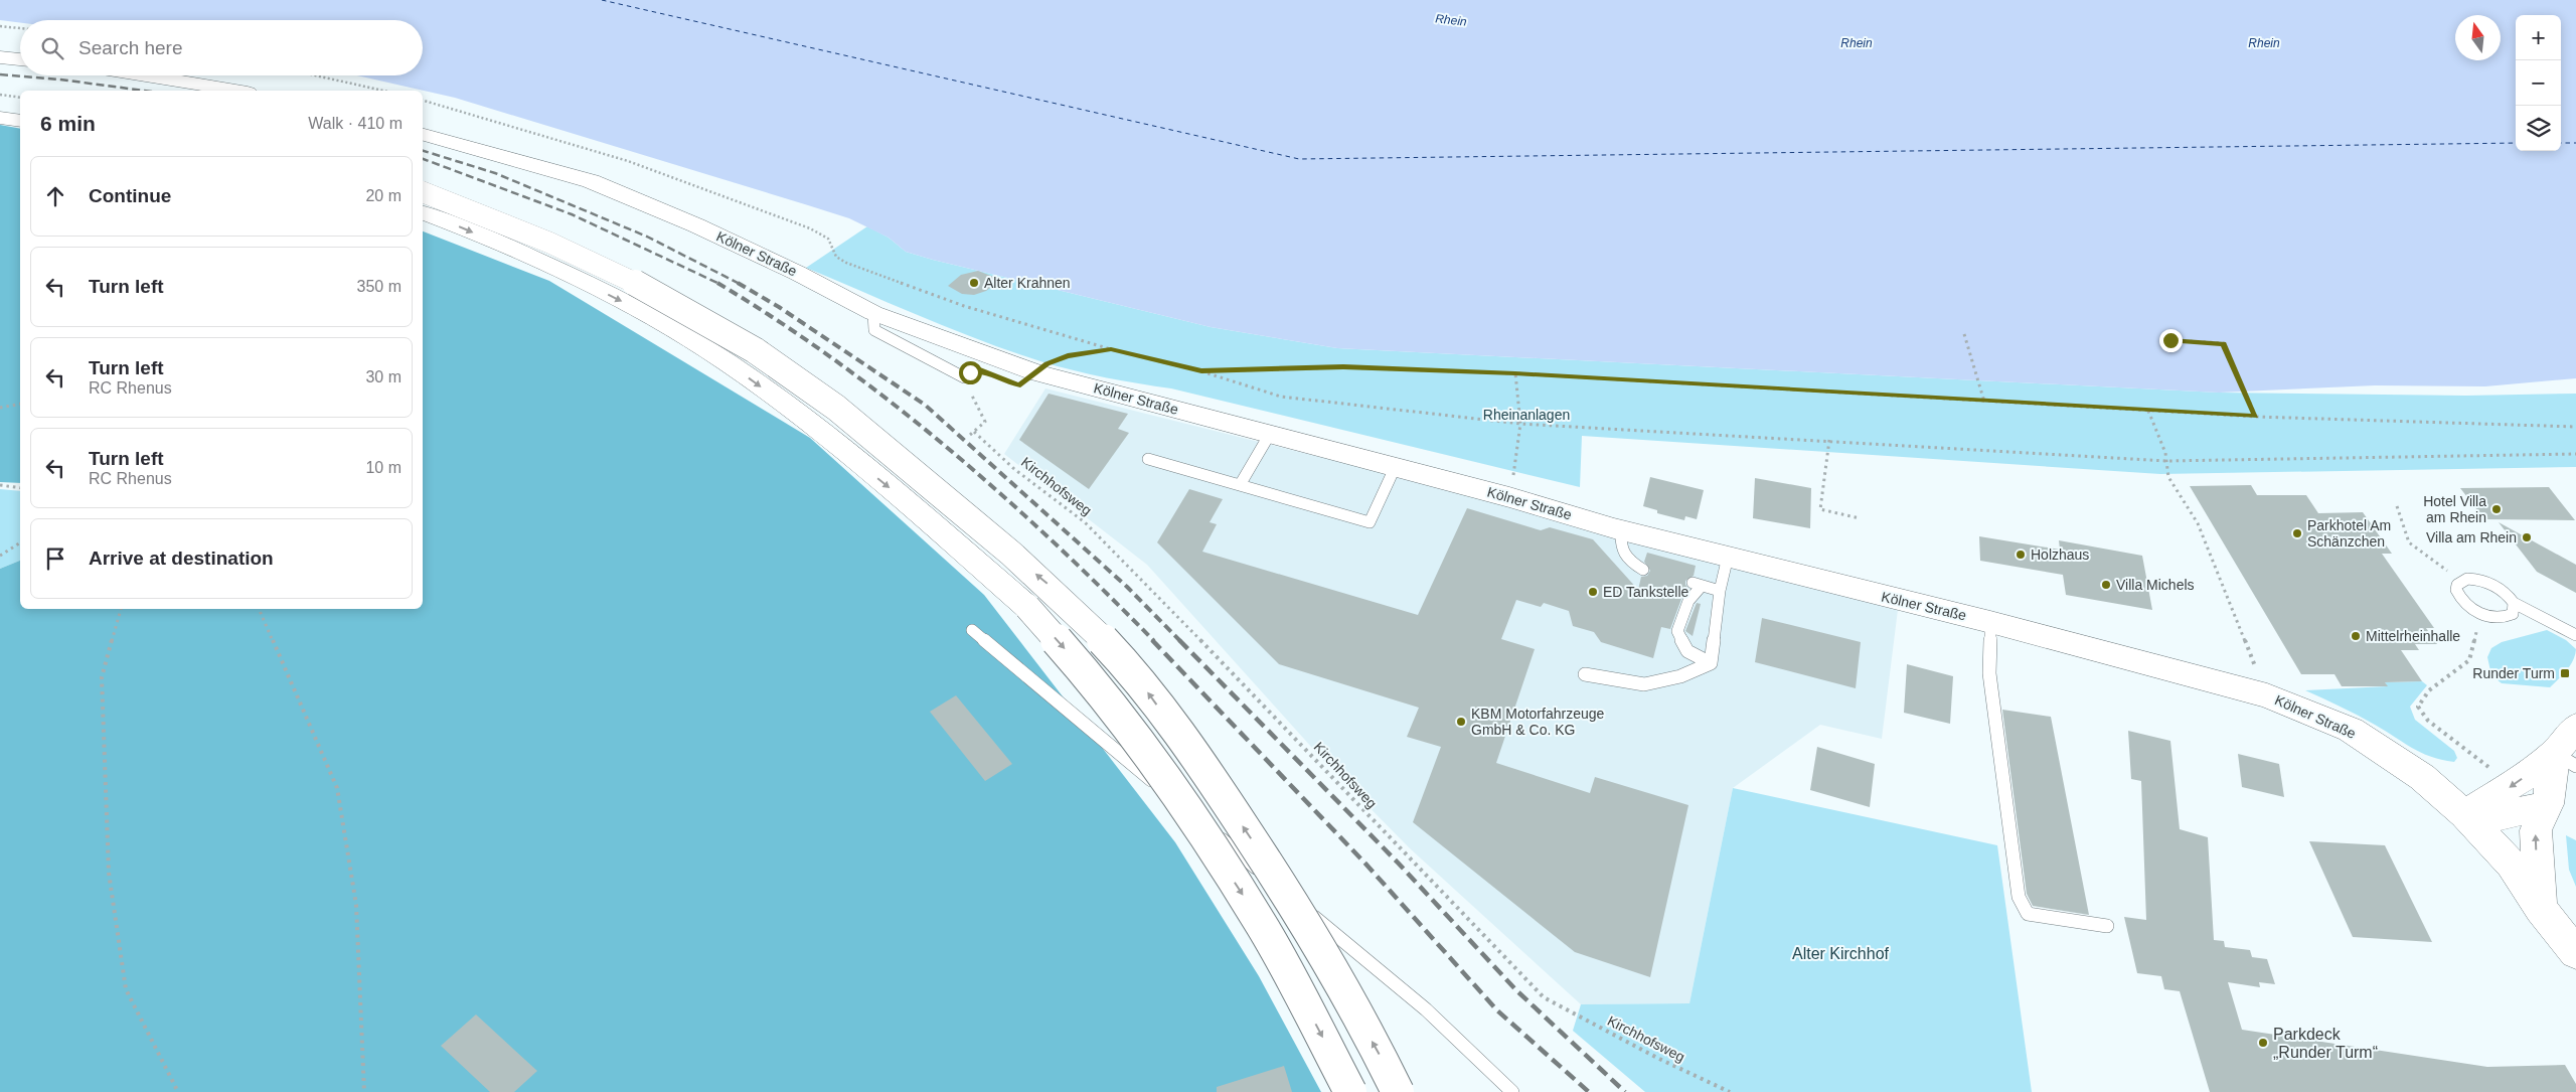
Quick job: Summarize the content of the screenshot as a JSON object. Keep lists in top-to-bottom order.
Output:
{
  "streets": {
    "main road": ["Kölner Straße"],
    "path": ["Kirchhofsweg"]
  },
  "water": ["Rhein"],
  "parks": ["Rheinanlagen", "Alter Kirchhof"],
  "places": {
    "other": [
      "Alter Krahnen",
      "Hotel Villa am Rhein",
      "Parkhotel Am Schänzchen",
      "Villa am Rhein",
      "Holzhaus",
      "Villa Michels",
      "ED Tankstelle",
      "Mittelrheinhalle",
      "KBM Motorfahrzeuge GmbH & Co. KG",
      "Parkdeck „Runder Turm“"
    ],
    "transit": ["Runder Turm"]
  },
  "north": "top",
  "page": {
    "map_buttons": ["+", "−"],
    "search": "Search here",
    "heading": ["6 min", "Walk · 410 m"],
    "list": [
      ["Continue", "20 m"],
      ["Turn left", "350 m"],
      ["Turn left", "RC Rhenus", "30 m"],
      ["Turn left", "RC Rhenus", "10 m"],
      "Arrive at destination"
    ]
  }
}
